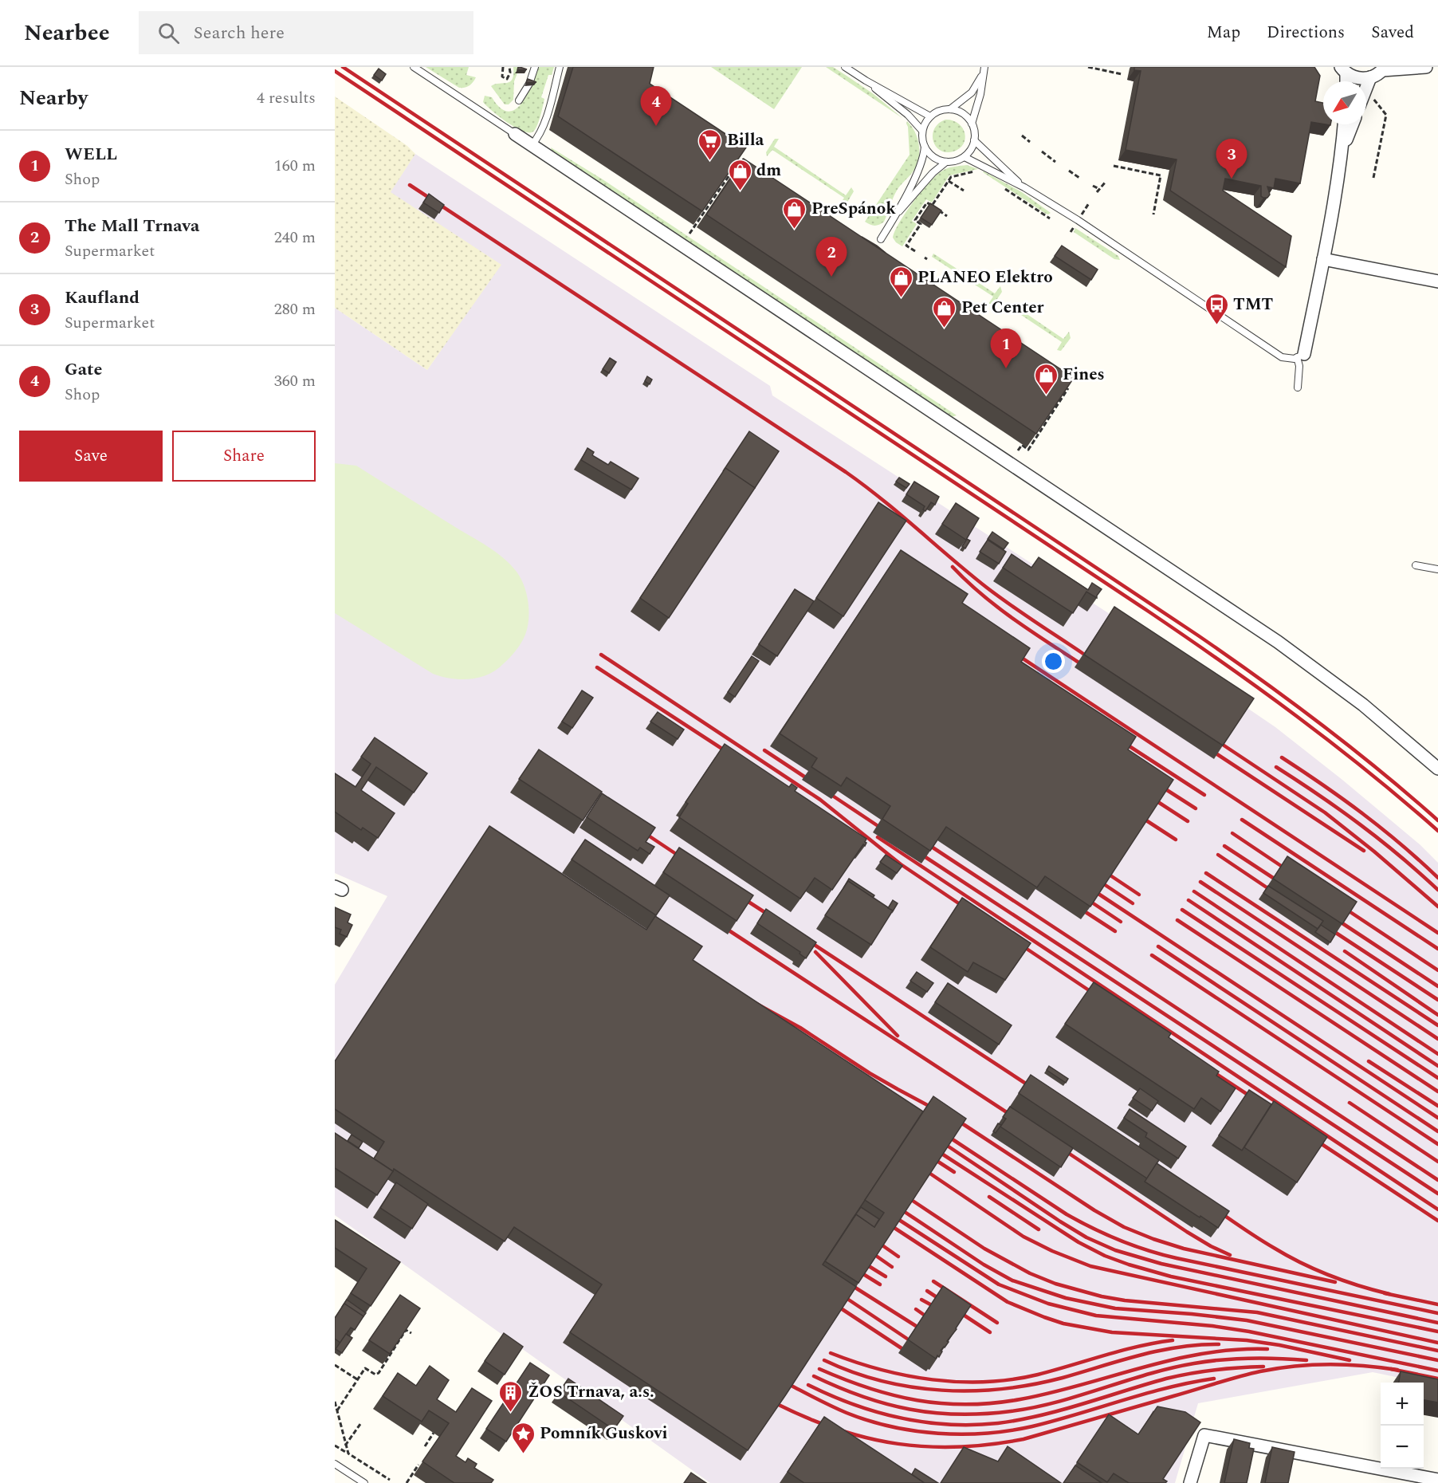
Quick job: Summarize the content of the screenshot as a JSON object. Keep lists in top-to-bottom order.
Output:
{
  "places": {
    "supermarket": ["Billa"],
    "shop": [
      "dm",
      "PreSpánok",
      "PLANEO Elektro",
      "Pet Center",
      "Fines"
    ],
    "bus stop": ["TMT"],
    "building": ["ŽOS Trnava, a.s."],
    "place": ["Pomník Guskovi"]
  },
  "north": "bottom left",
  "page": {
    "header": "Nearbee",
    "search": "Search here",
    "nav": ["Map", "Directions", "Saved"],
    "heading": ["Nearby", "4 results"],
    "pins": [
      "4",
      "3",
      "2",
      "1"
    ],
    "list": [
      {
        "mark": "1",
        "name": "WELL",
        "note": "Shop",
        "value": "160 m"
      },
      {
        "mark": "2",
        "name": "The Mall Trnava",
        "note": "Supermarket",
        "value": "240 m"
      },
      {
        "mark": "3",
        "name": "Kaufland",
        "note": "Supermarket",
        "value": "280 m"
      },
      {
        "mark": "4",
        "name": "Gate",
        "note": "Shop",
        "value": "360 m"
      }
    ],
    "buttons": ["Save", "Share"],
    "map_buttons": ["+", "−"]
  }
}
